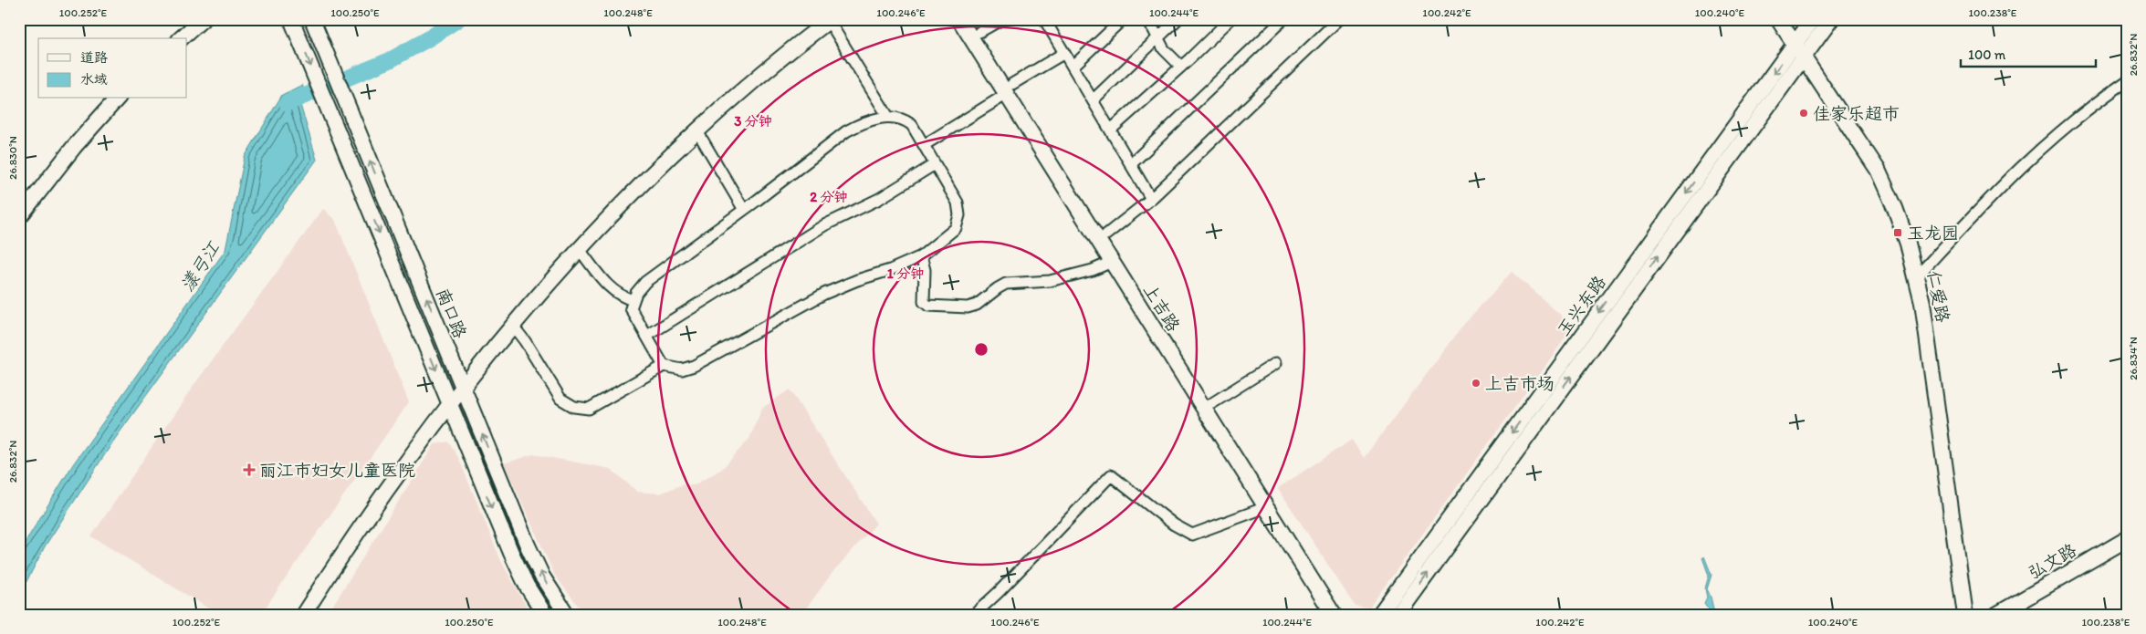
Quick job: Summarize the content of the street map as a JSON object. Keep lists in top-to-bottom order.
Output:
{
  "streets": {
    "main road": [
      "仁爱路",
      "玉兴东路",
      "上吉路",
      "南口路",
      "弘文路"
    ]
  },
  "crossings": [
    ["仁爱路", "玉兴东路"]
  ],
  "water": ["漾弓江"],
  "places": {
    "other": ["佳家乐超市", "上吉市场"],
    "transit": ["玉龙园"],
    "health": ["丽江市妇女儿童医院"]
  },
  "legend": ["道路", "水域"],
  "scale_bar": "100 m",
  "coordinates": [
    "100.252°E",
    "100.250°E",
    "100.248°E",
    "100.246°E",
    "100.244°E",
    "100.242°E",
    "100.240°E",
    "100.238°E",
    "26.832°N",
    "26.830°N",
    "26.834°N"
  ],
  "rings": ["3 分钟", "2 分钟", "1 分钟"]
}
